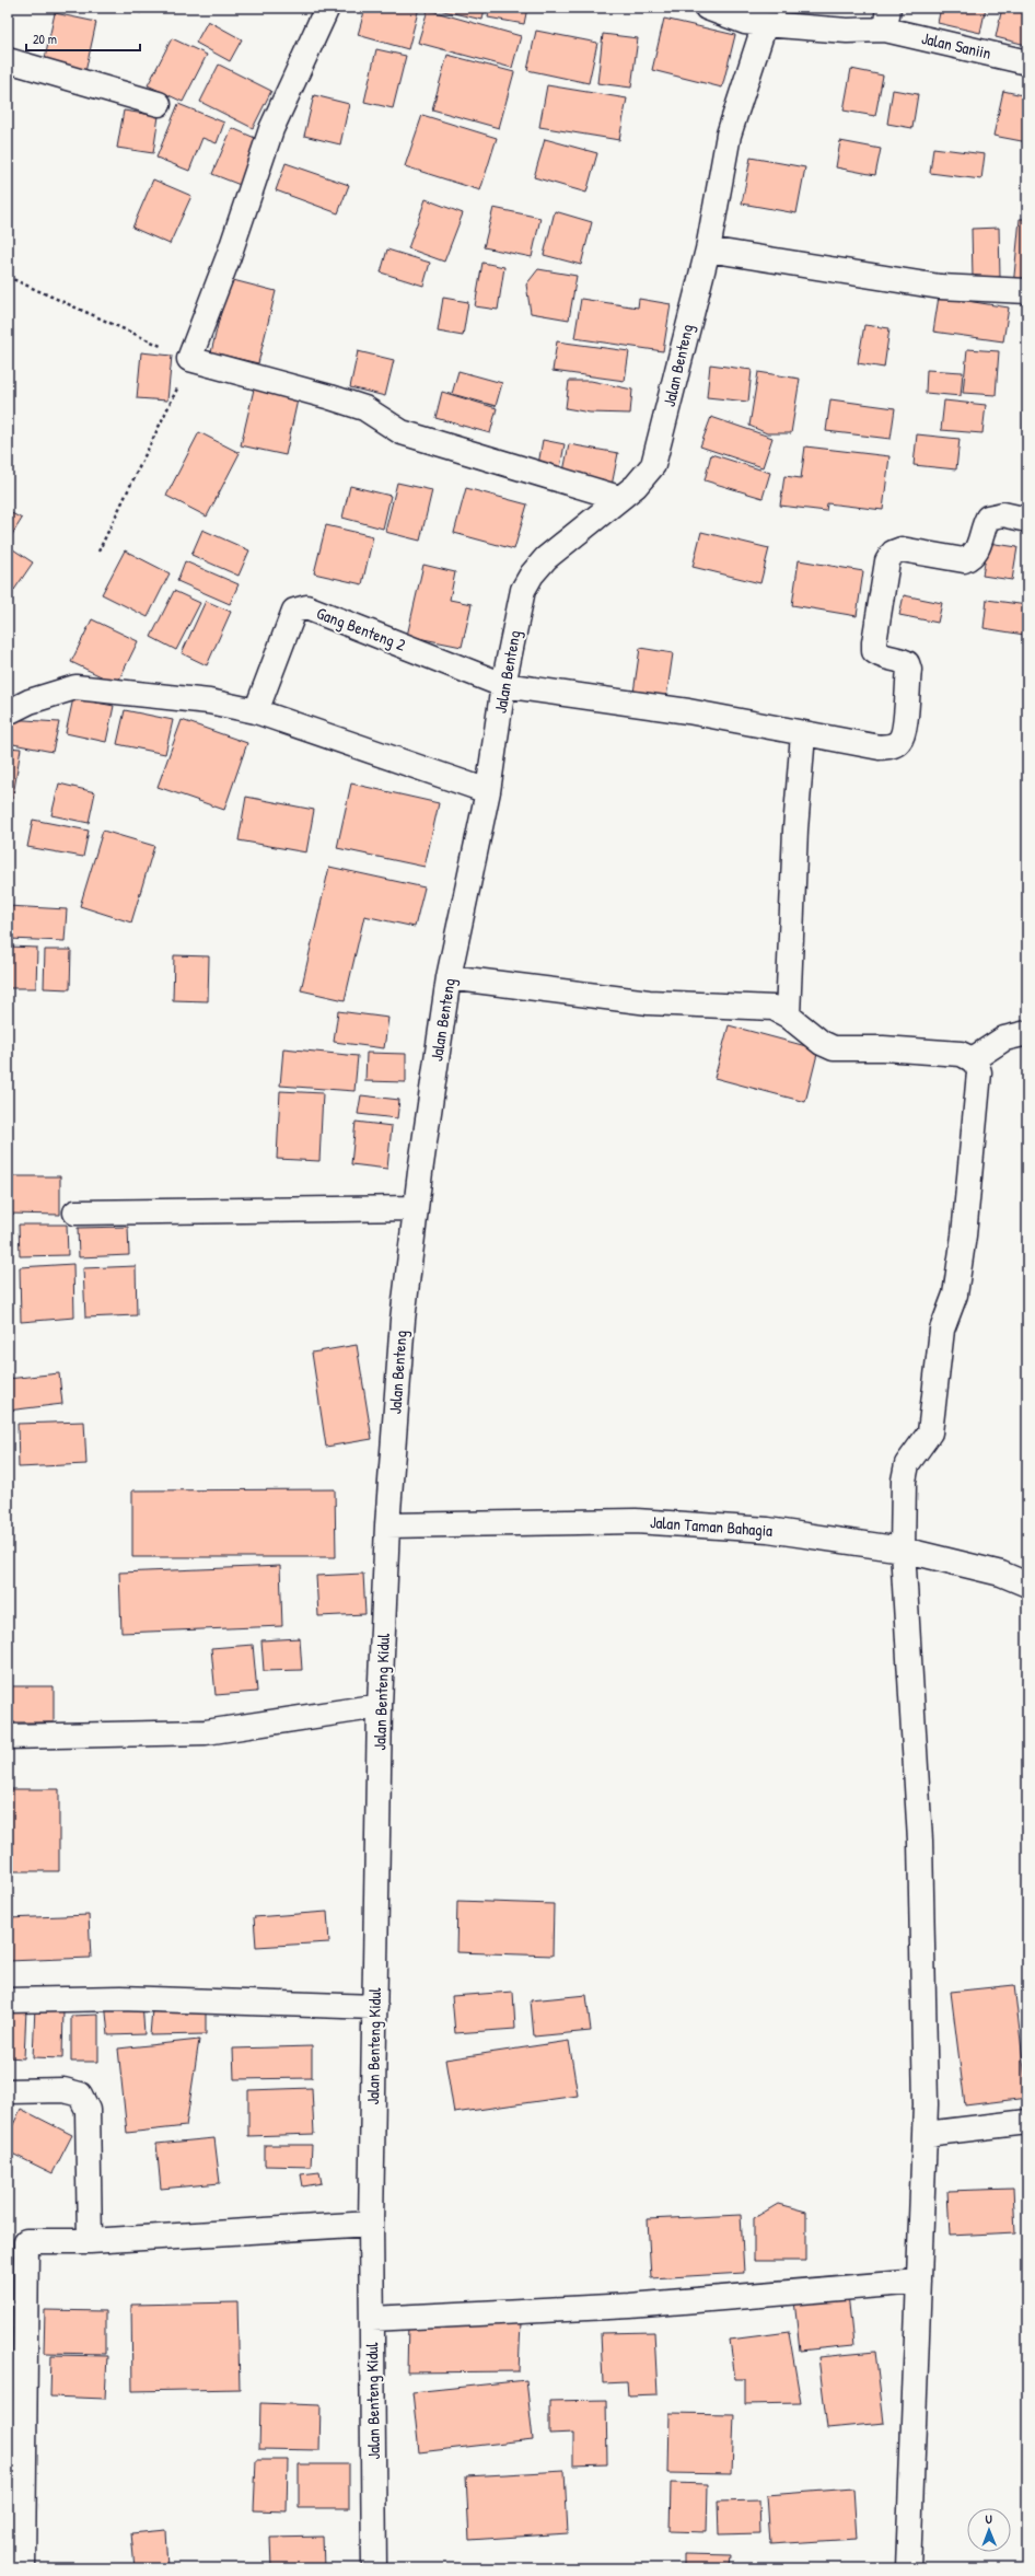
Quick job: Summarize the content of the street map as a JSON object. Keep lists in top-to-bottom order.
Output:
{
  "streets": {
    "street": [
      "Jalan Saniin",
      "Jalan Benteng",
      "Gang Benteng 2",
      "Jalan Taman Bahagia",
      "Jalan Benteng Kidul"
    ]
  },
  "crossings": [
    ["Jalan Benteng", "Gang Benteng 2"],
    ["Jalan Benteng", "Jalan Taman Bahagia"],
    ["Jalan Benteng", "Jalan Benteng Kidul"],
    ["Jalan Taman Bahagia", "Jalan Benteng Kidul"]
  ],
  "scale_bar": "20 m",
  "north": "top"
}
